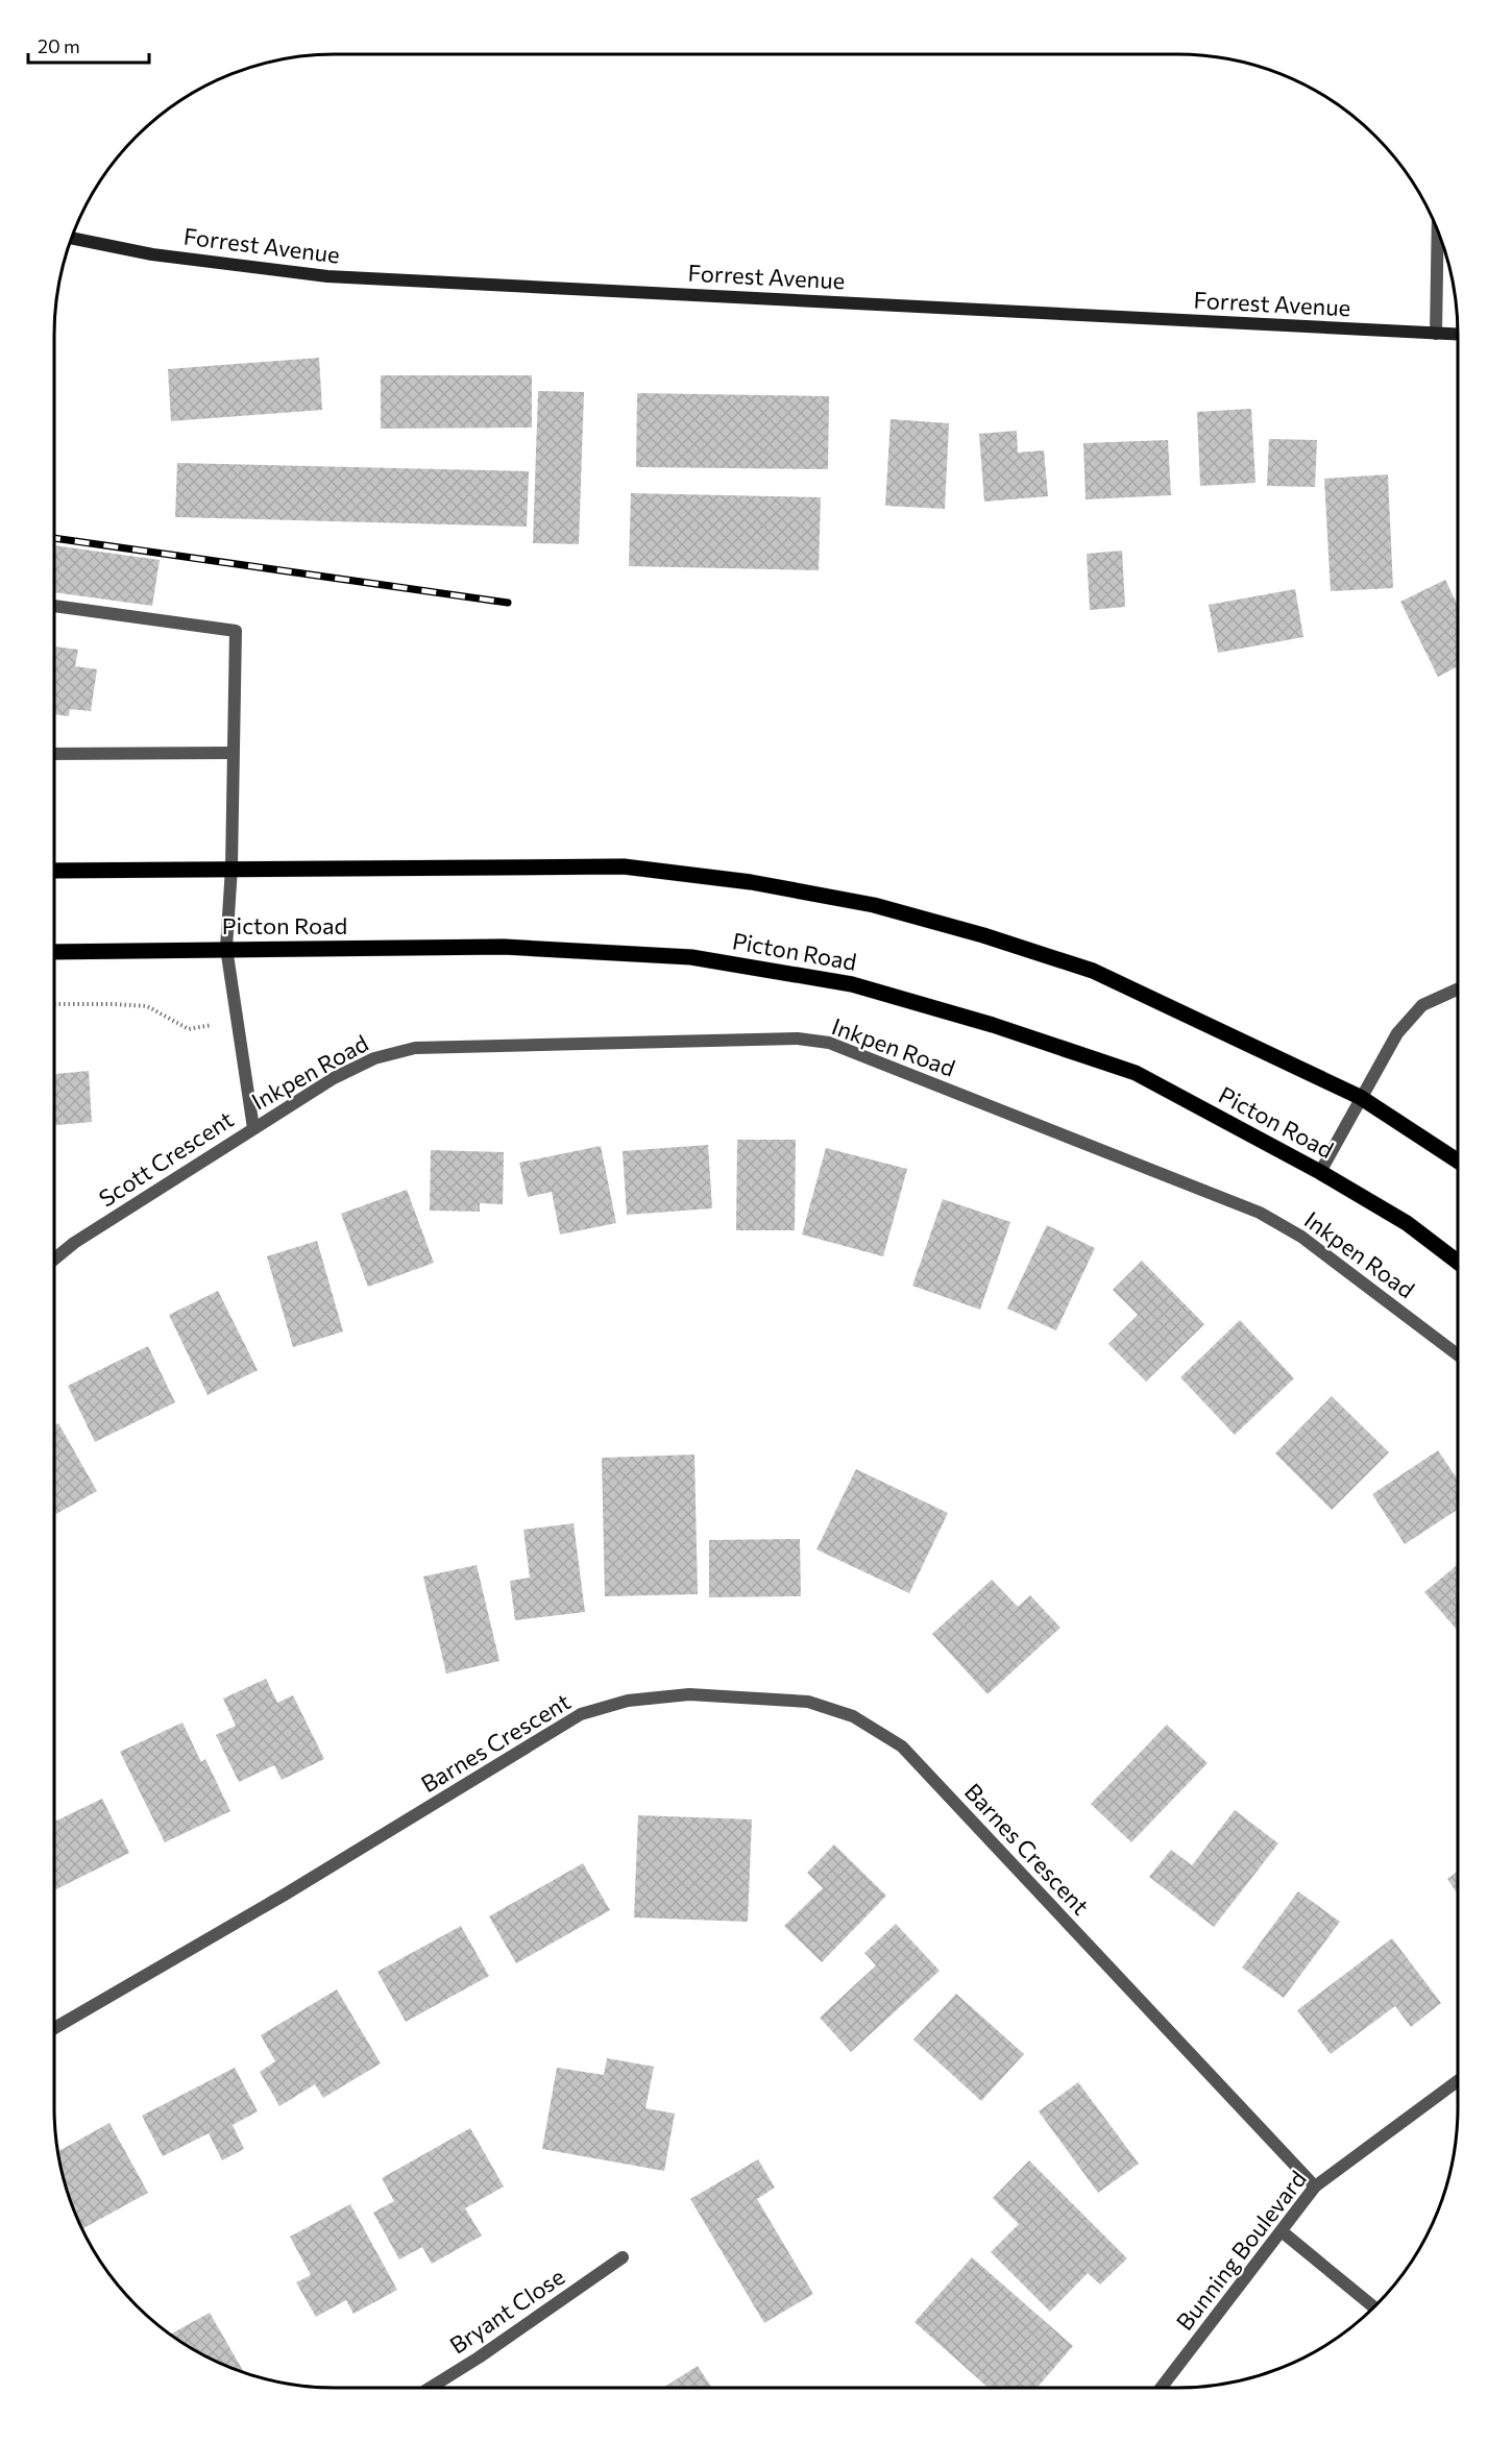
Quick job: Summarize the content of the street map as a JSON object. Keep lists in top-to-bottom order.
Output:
{
  "streets": {
    "main road": ["Forrest Avenue", "Picton Road"],
    "street": [
      "Inkpen Road",
      "Scott Crescent",
      "Barnes Crescent",
      "Bunning Boulevard",
      "Bryant Close"
    ]
  },
  "crossings": [
    ["Picton Road", "Scott Crescent"],
    ["Inkpen Road", "Scott Crescent"],
    ["Barnes Crescent", "Bunning Boulevard"]
  ],
  "scale_bar": "20 m"
}
